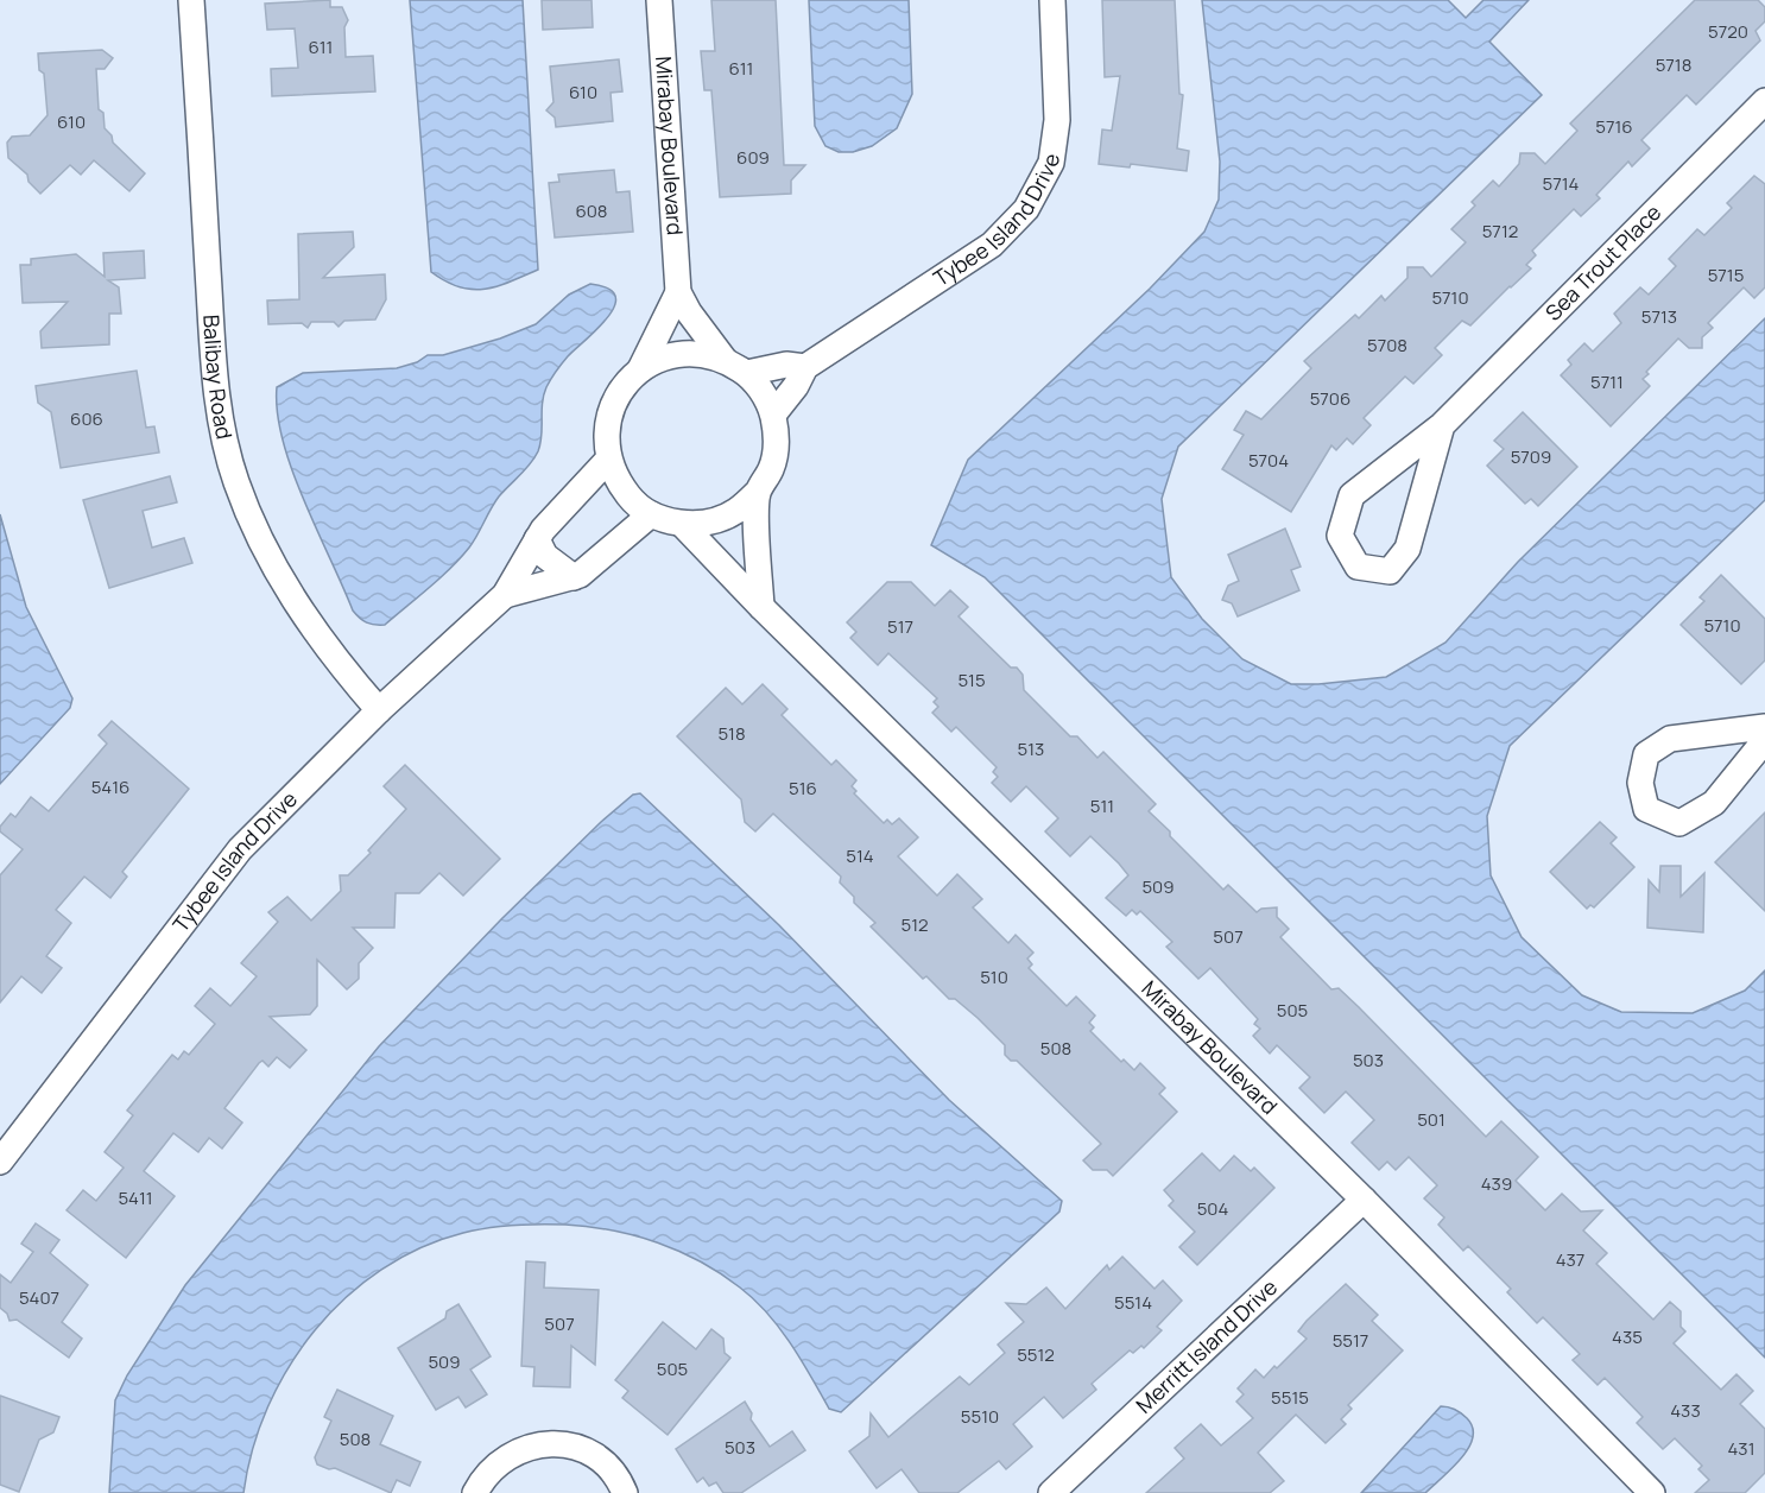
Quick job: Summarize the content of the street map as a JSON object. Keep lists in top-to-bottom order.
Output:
{
  "streets": {
    "street": [
      "Mirabay Boulevard",
      "Tybee Island Drive",
      "Sea Trout Place",
      "Balibay Road",
      "Merritt Island Drive"
    ]
  },
  "crossings": [
    ["Mirabay Boulevard", "Tybee Island Drive"],
    ["Mirabay Boulevard", "Merritt Island Drive"],
    ["Tybee Island Drive", "Balibay Road"]
  ],
  "house_numbers": [
    "5720",
    "611",
    "5718",
    "611",
    "610",
    "610",
    "5716",
    "609",
    "5714",
    "608",
    "5712",
    "5715",
    "5710",
    "5713",
    "5708",
    "5711",
    "5706",
    "606",
    "5709",
    "5704",
    "5710",
    "517",
    "515",
    "518",
    "513",
    "5416",
    "516",
    "511",
    "514",
    "509",
    "512",
    "507",
    "510",
    "505",
    "508",
    "503",
    "501",
    "439",
    "5411",
    "504",
    "437",
    "5407",
    "5514",
    "507",
    "435",
    "5517",
    "5512",
    "509",
    "505",
    "5515",
    "433",
    "5510",
    "508",
    "503",
    "431"
  ]
}
